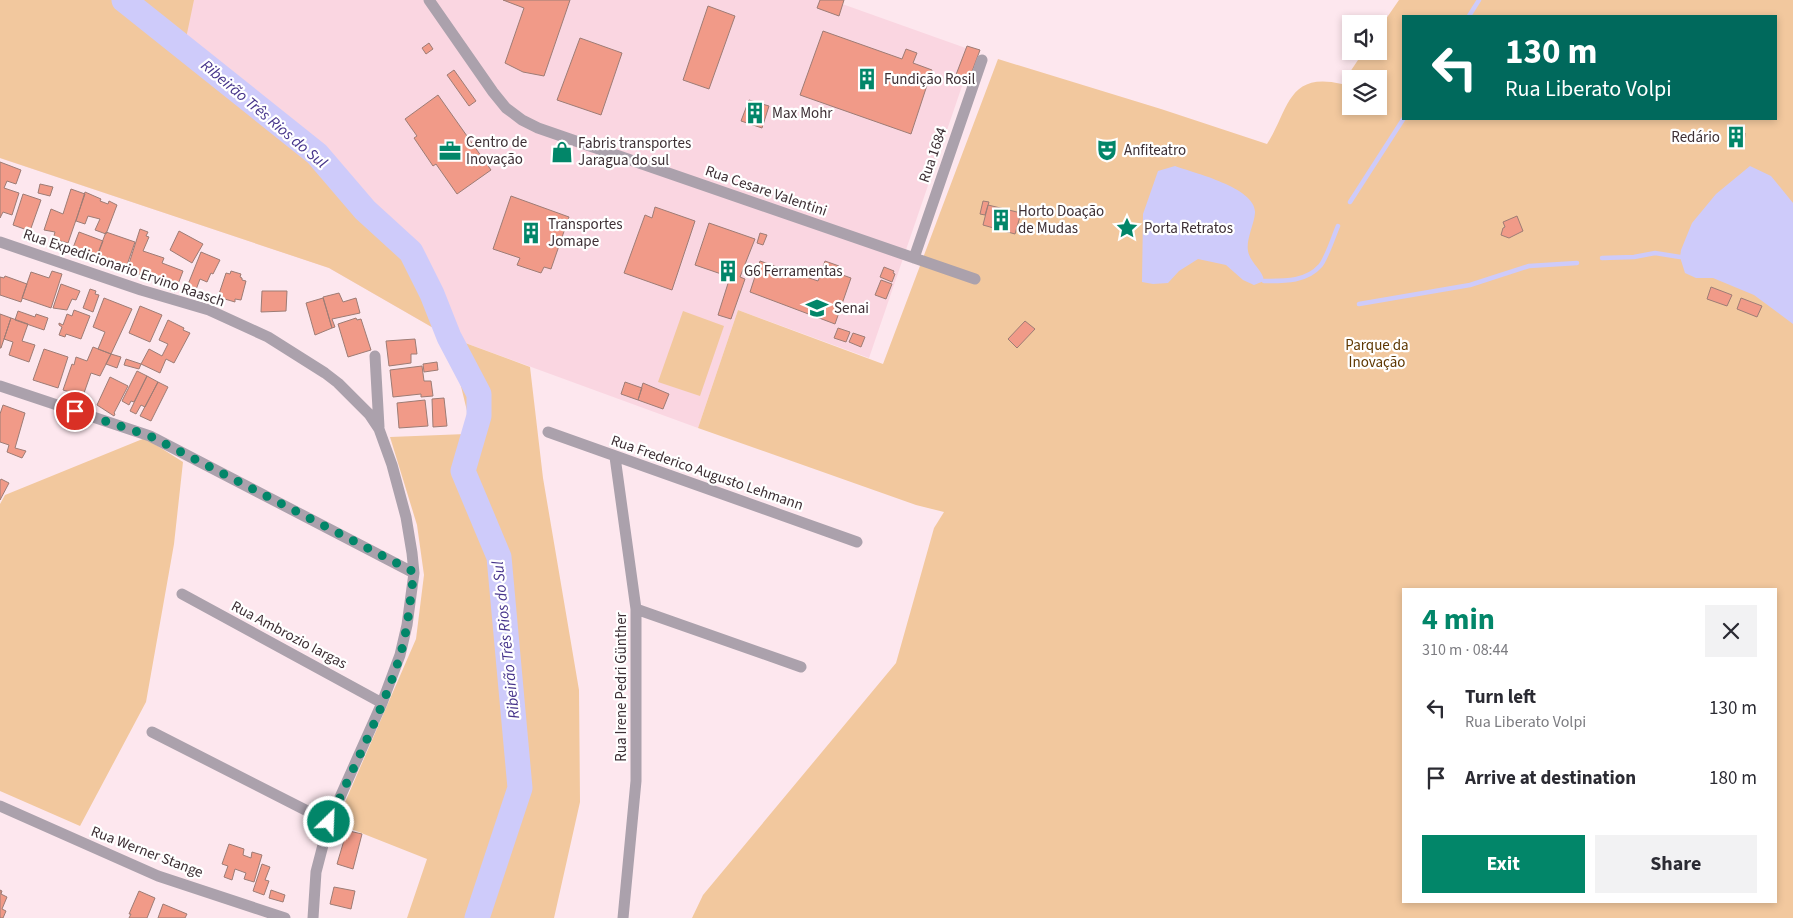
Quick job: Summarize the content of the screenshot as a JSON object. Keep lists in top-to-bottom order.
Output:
{
  "streets": {
    "street": [
      "Rua 1684",
      "Rua Cesare Valentini",
      "Rua Expedicionario Ervino Raasch",
      "Rua Frederico Augusto Lehmann",
      "Rua Ambrozio Iargas",
      "Rua Irene Pedri Günther",
      "Rua Werner Stange"
    ]
  },
  "crossings": [
    ["Rua 1684", "Rua Cesare Valentini"],
    ["Rua Expedicionario Ervino Raasch", "Rua Ambrozio Iargas"],
    ["Rua Frederico Augusto Lehmann", "Rua Irene Pedri Günther"]
  ],
  "water": ["Ribeirão Três Rios do Sul"],
  "parks": ["Parque da Inovação"],
  "places": {
    "building": [
      "Fundição Rosil",
      "Max Mohr",
      "Redário",
      "Horto Doação de Mudas",
      "Transportes Jomape",
      "G6 Ferramentas"
    ],
    "theatre": ["Anfiteatro"],
    "office": ["Centro de Inovação"],
    "shop": ["Fabris transportes Jaragua do sul"],
    "place": ["Porta Retratos"],
    "school or university": ["Senai"]
  },
  "page": {
    "turn": ["130 m", "Rua Liberato Volpi"],
    "heading": ["4 min", "310 m · 08:44"],
    "list": [
      {
        "name": "Turn left",
        "note": "Rua Liberato Volpi",
        "value": "130 m"
      },
      {
        "name": "Arrive at destination",
        "value": "180 m"
      }
    ],
    "buttons": ["Exit", "Share"]
  }
}
